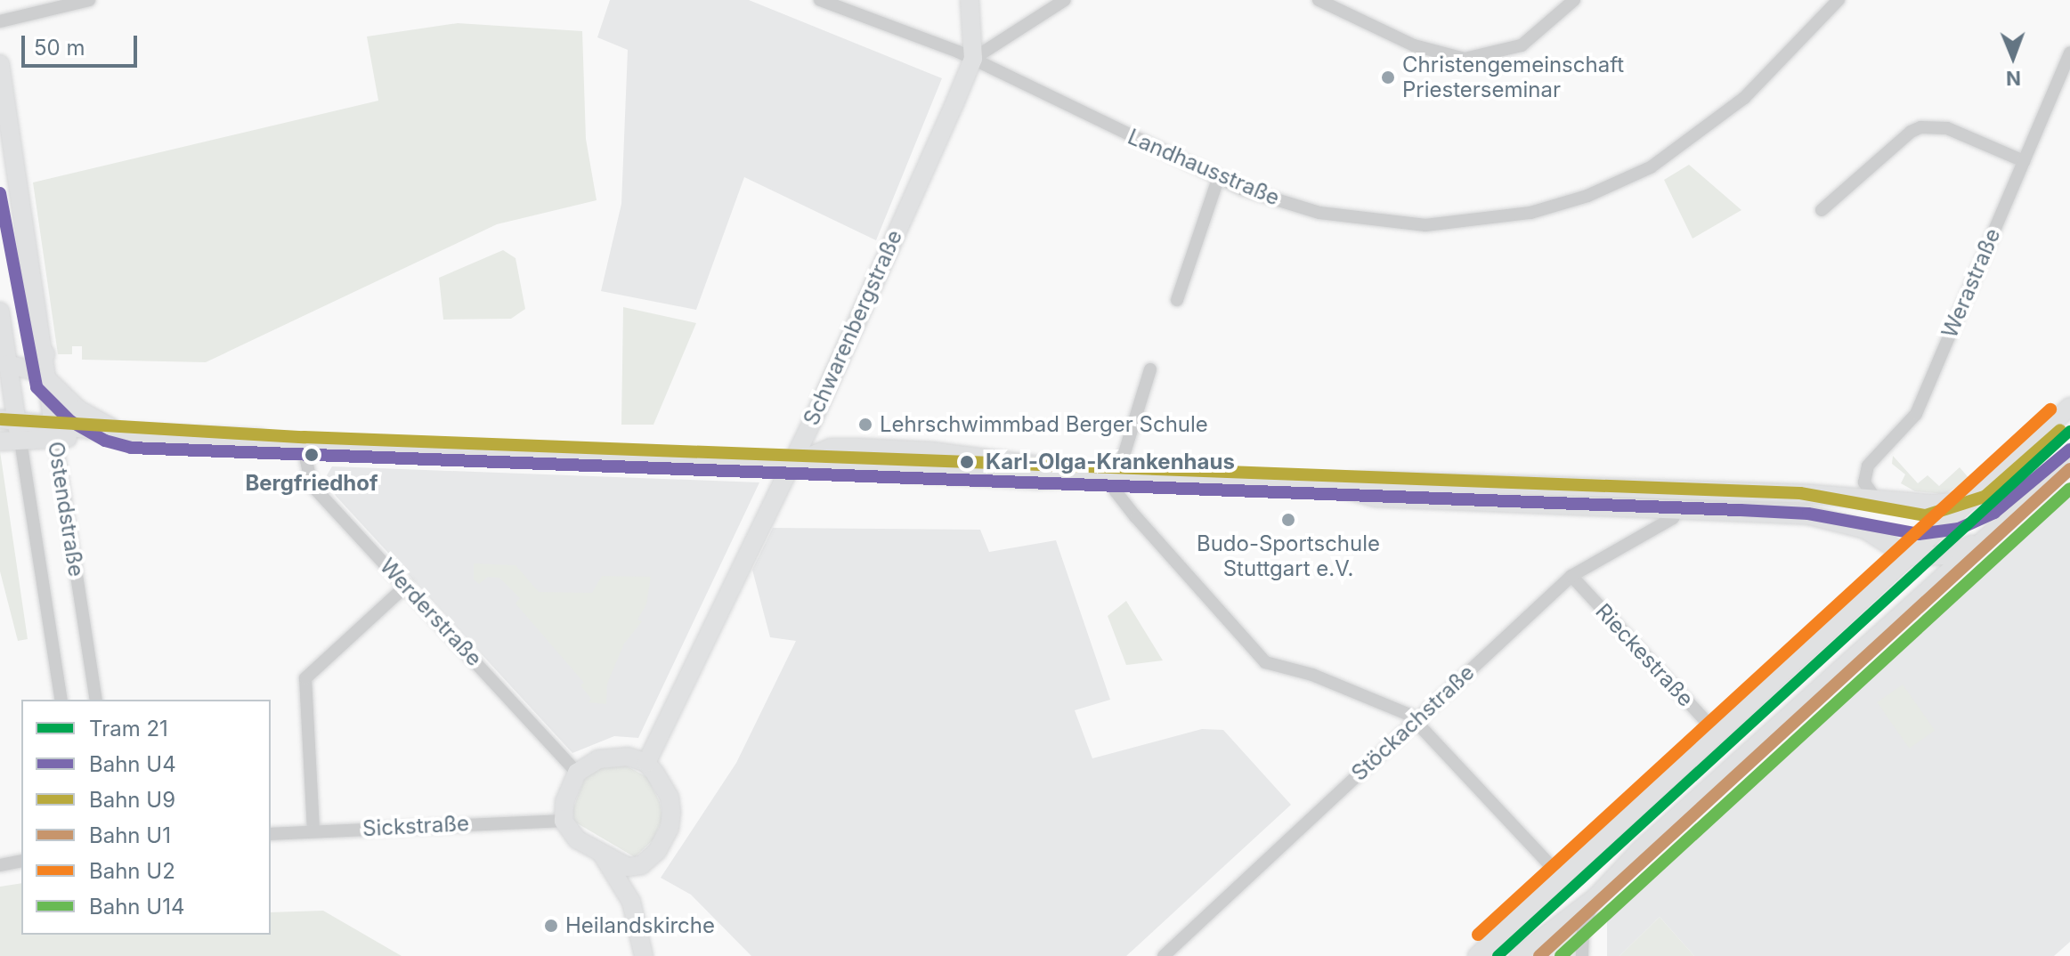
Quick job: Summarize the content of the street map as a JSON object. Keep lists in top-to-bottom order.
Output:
{
  "streets": {
    "street": [
      "Landhausstraße",
      "Werastraße",
      "Schwarenbergstraße",
      "Ostendstraße",
      "Werderstraße",
      "Rieckestraße",
      "Stöckachstraße",
      "Sickstraße"
    ]
  },
  "crossings": [
    ["Landhausstraße", "Schwarenbergstraße"],
    ["Schwarenbergstraße", "Werderstraße"],
    ["Schwarenbergstraße", "Sickstraße"],
    ["Werderstraße", "Sickstraße"],
    ["Rieckestraße", "Stöckachstraße"]
  ],
  "places": [
    "Christengemeinschaft Priesterseminar",
    "Lehrschwimmbad Berger Schule",
    "Bergfriedhof",
    "Karl-Olga-Krankenhaus",
    "Budo-Sportschule Stuttgart e.V.",
    "Heilandskirche"
  ],
  "lines": [
    "rail line U4",
    "rail line U2",
    "rail line U9",
    "tram line 21",
    "rail line U1",
    "rail line U14"
  ],
  "legend": [
    "Tram 21",
    "Bahn U4",
    "Bahn U9",
    "Bahn U1",
    "Bahn U2",
    "Bahn U14"
  ],
  "scale_bar": "50 m",
  "north": "bottom"
}
